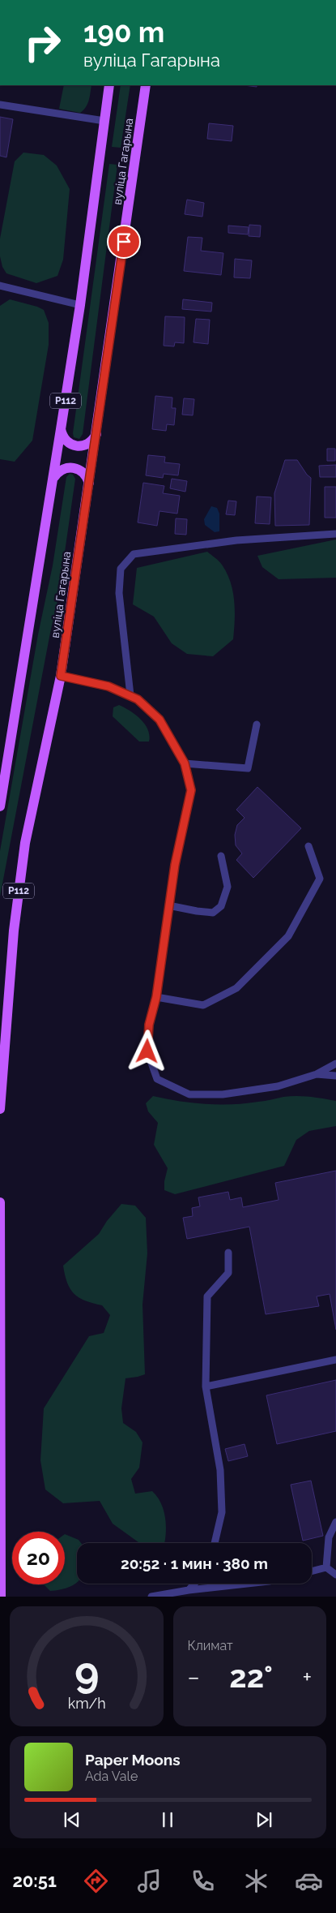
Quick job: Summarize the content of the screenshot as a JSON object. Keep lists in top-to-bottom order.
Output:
{
  "streets": {
    "main road": ["вуліца Гагарына", "Р112"]
  },
  "page": {
    "turn": ["190 m", "вуліца Гагарына"],
    "limit": "20",
    "trip": "20:52 · 1 мин · 380 m",
    "tile": "Климат",
    "heat": ["−", "22°", "+"],
    "song": ["Paper Moons", "Ada Vale"],
    "tabs": "20:51",
    "gauge": ["9", "km/h"]
  }
}
